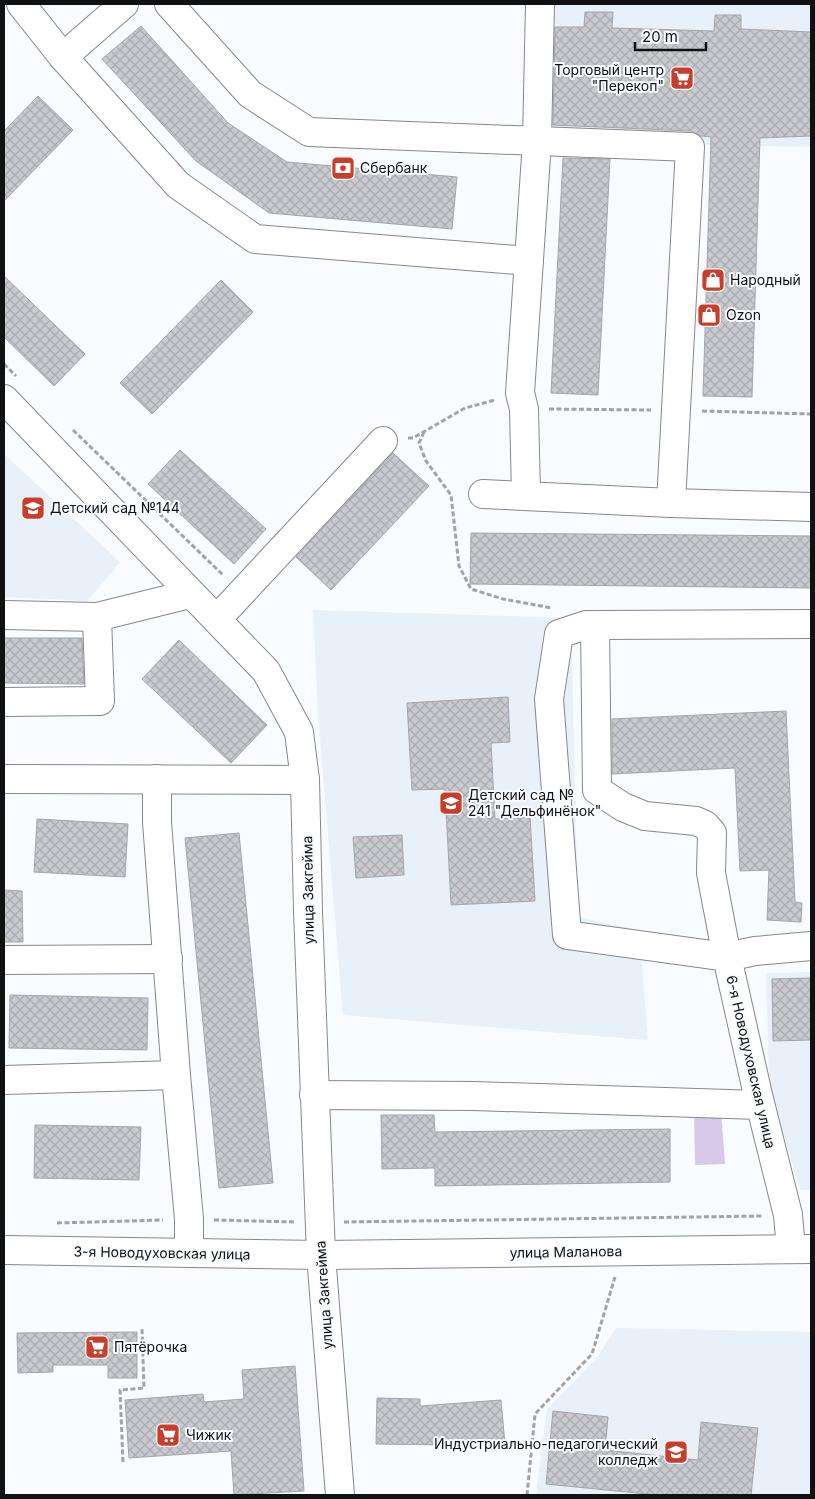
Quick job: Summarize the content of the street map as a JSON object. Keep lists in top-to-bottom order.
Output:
{
  "streets": {
    "street": [
      "улица Закгейма",
      "6-я Новодуховская улица",
      "улица Маланова",
      "3-я Новодуховская улица"
    ]
  },
  "crossings": [
    ["улица Закгейма", "улица Маланова"],
    ["улица Закгейма", "3-я Новодуховская улица"],
    ["6-я Новодуховская улица", "улица Маланова"],
    ["улица Маланова", "3-я Новодуховская улица"]
  ],
  "places": {
    "supermarket": ["Торговый центр \"Перекоп\"", "Пятёрочка", "Чижик"],
    "bank": ["Сбербанк"],
    "shop": ["Народный", "Ozon"],
    "school or university": ["Детский сад №144", "Детский сад № 241 \"Дельфинёнок\"", "Индустриально-педагогический колледж"]
  },
  "scale_bar": "20 m"
}
